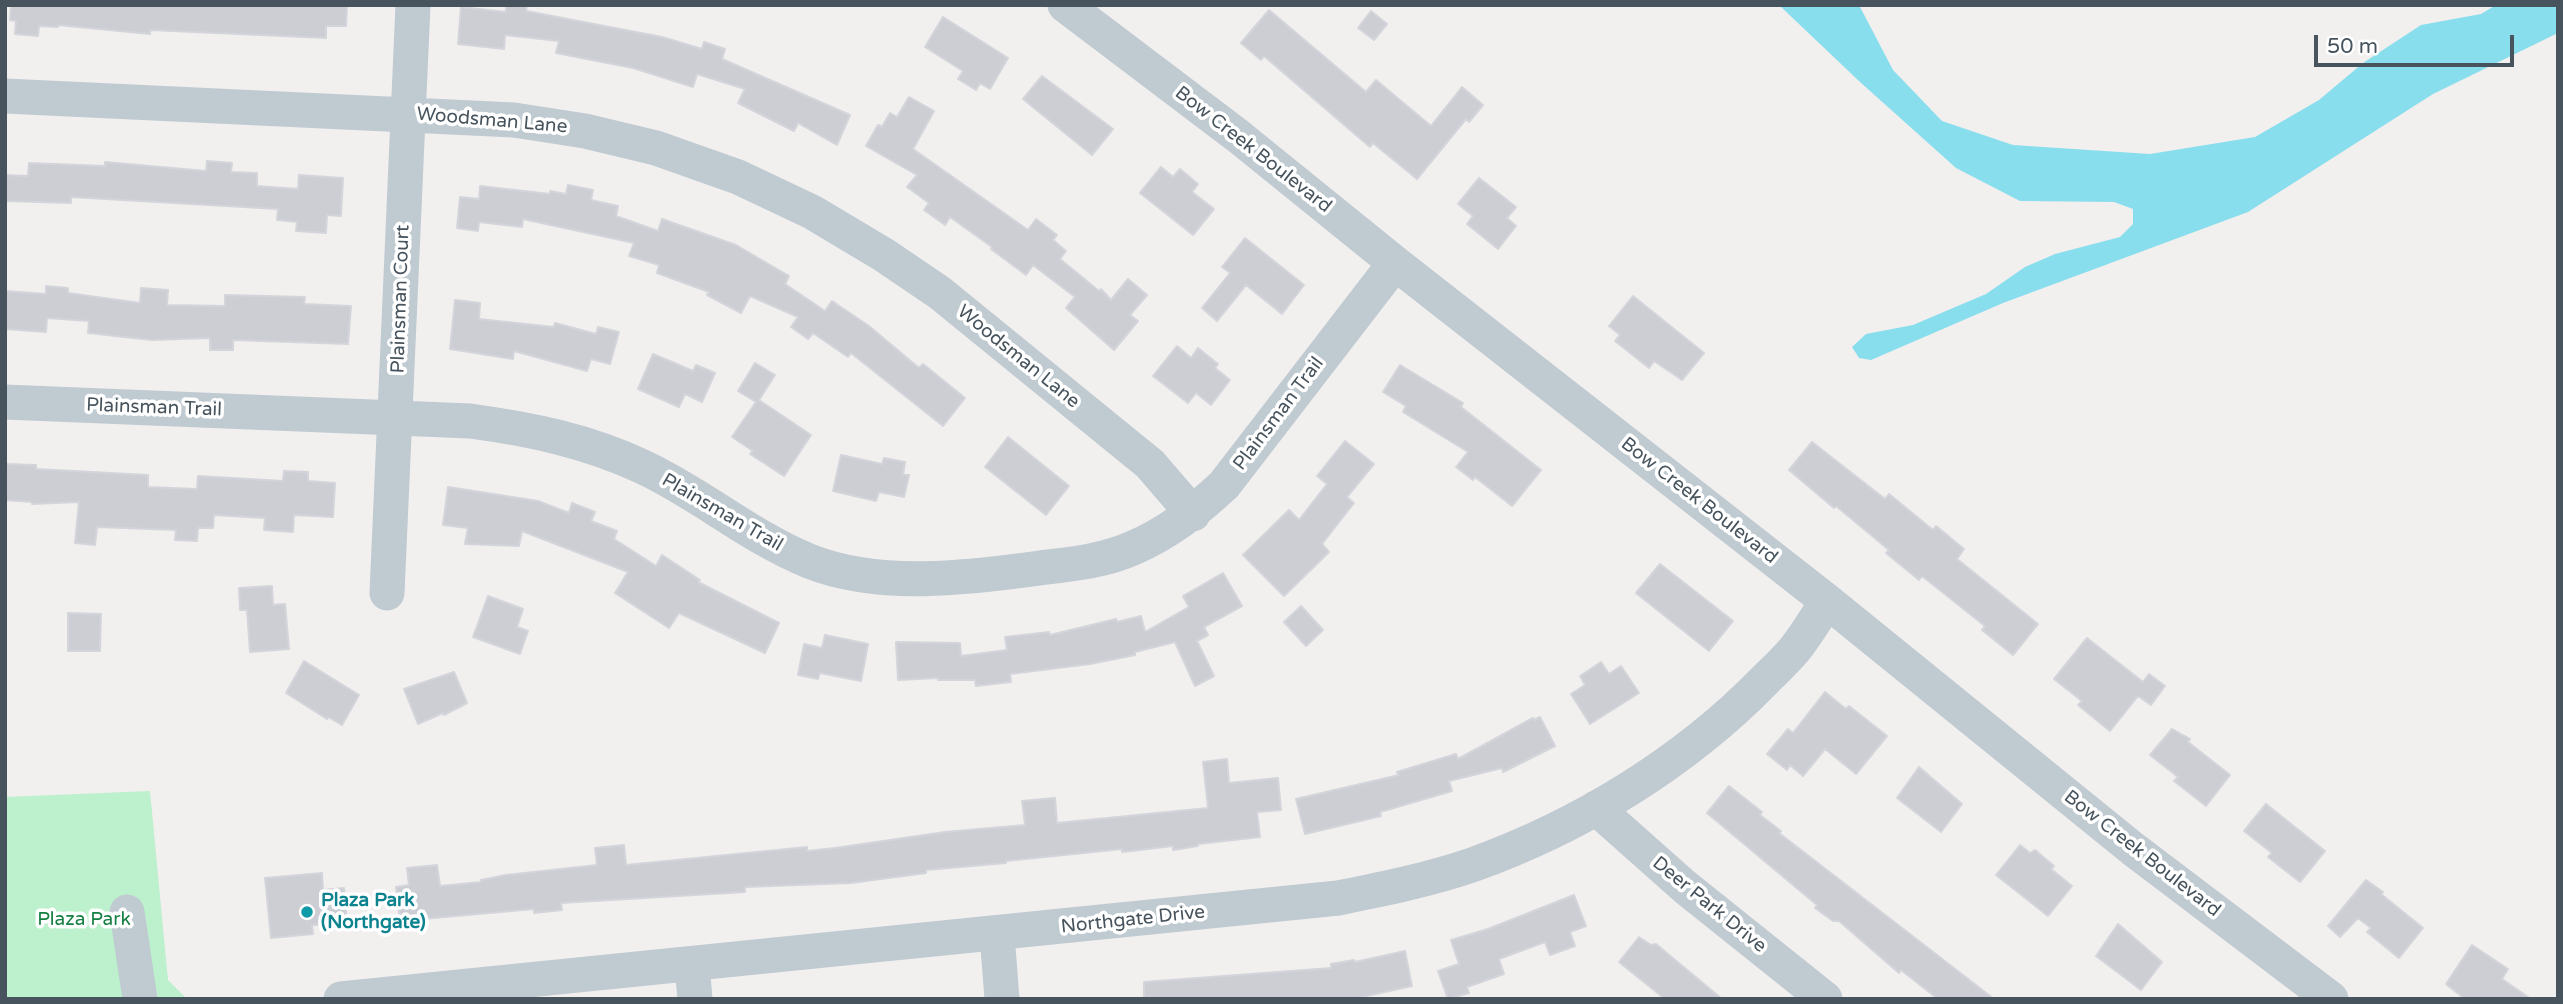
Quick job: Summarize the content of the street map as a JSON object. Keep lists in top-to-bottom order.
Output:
{
  "streets": {
    "street": [
      "Woodsman Lane",
      "Bow Creek Boulevard",
      "Plainsman Court",
      "Plainsman Trail",
      "Deer Park Drive",
      "Northgate Drive"
    ]
  },
  "crossings": [
    ["Woodsman Lane", "Plainsman Court"],
    ["Woodsman Lane", "Plainsman Trail"],
    ["Bow Creek Boulevard", "Plainsman Trail"],
    ["Bow Creek Boulevard", "Northgate Drive"],
    ["Plainsman Court", "Plainsman Trail"],
    ["Deer Park Drive", "Northgate Drive"]
  ],
  "parks": ["Plaza Park"],
  "places": ["Plaza Park (Northgate)"],
  "scale_bar": "50 m"
}
